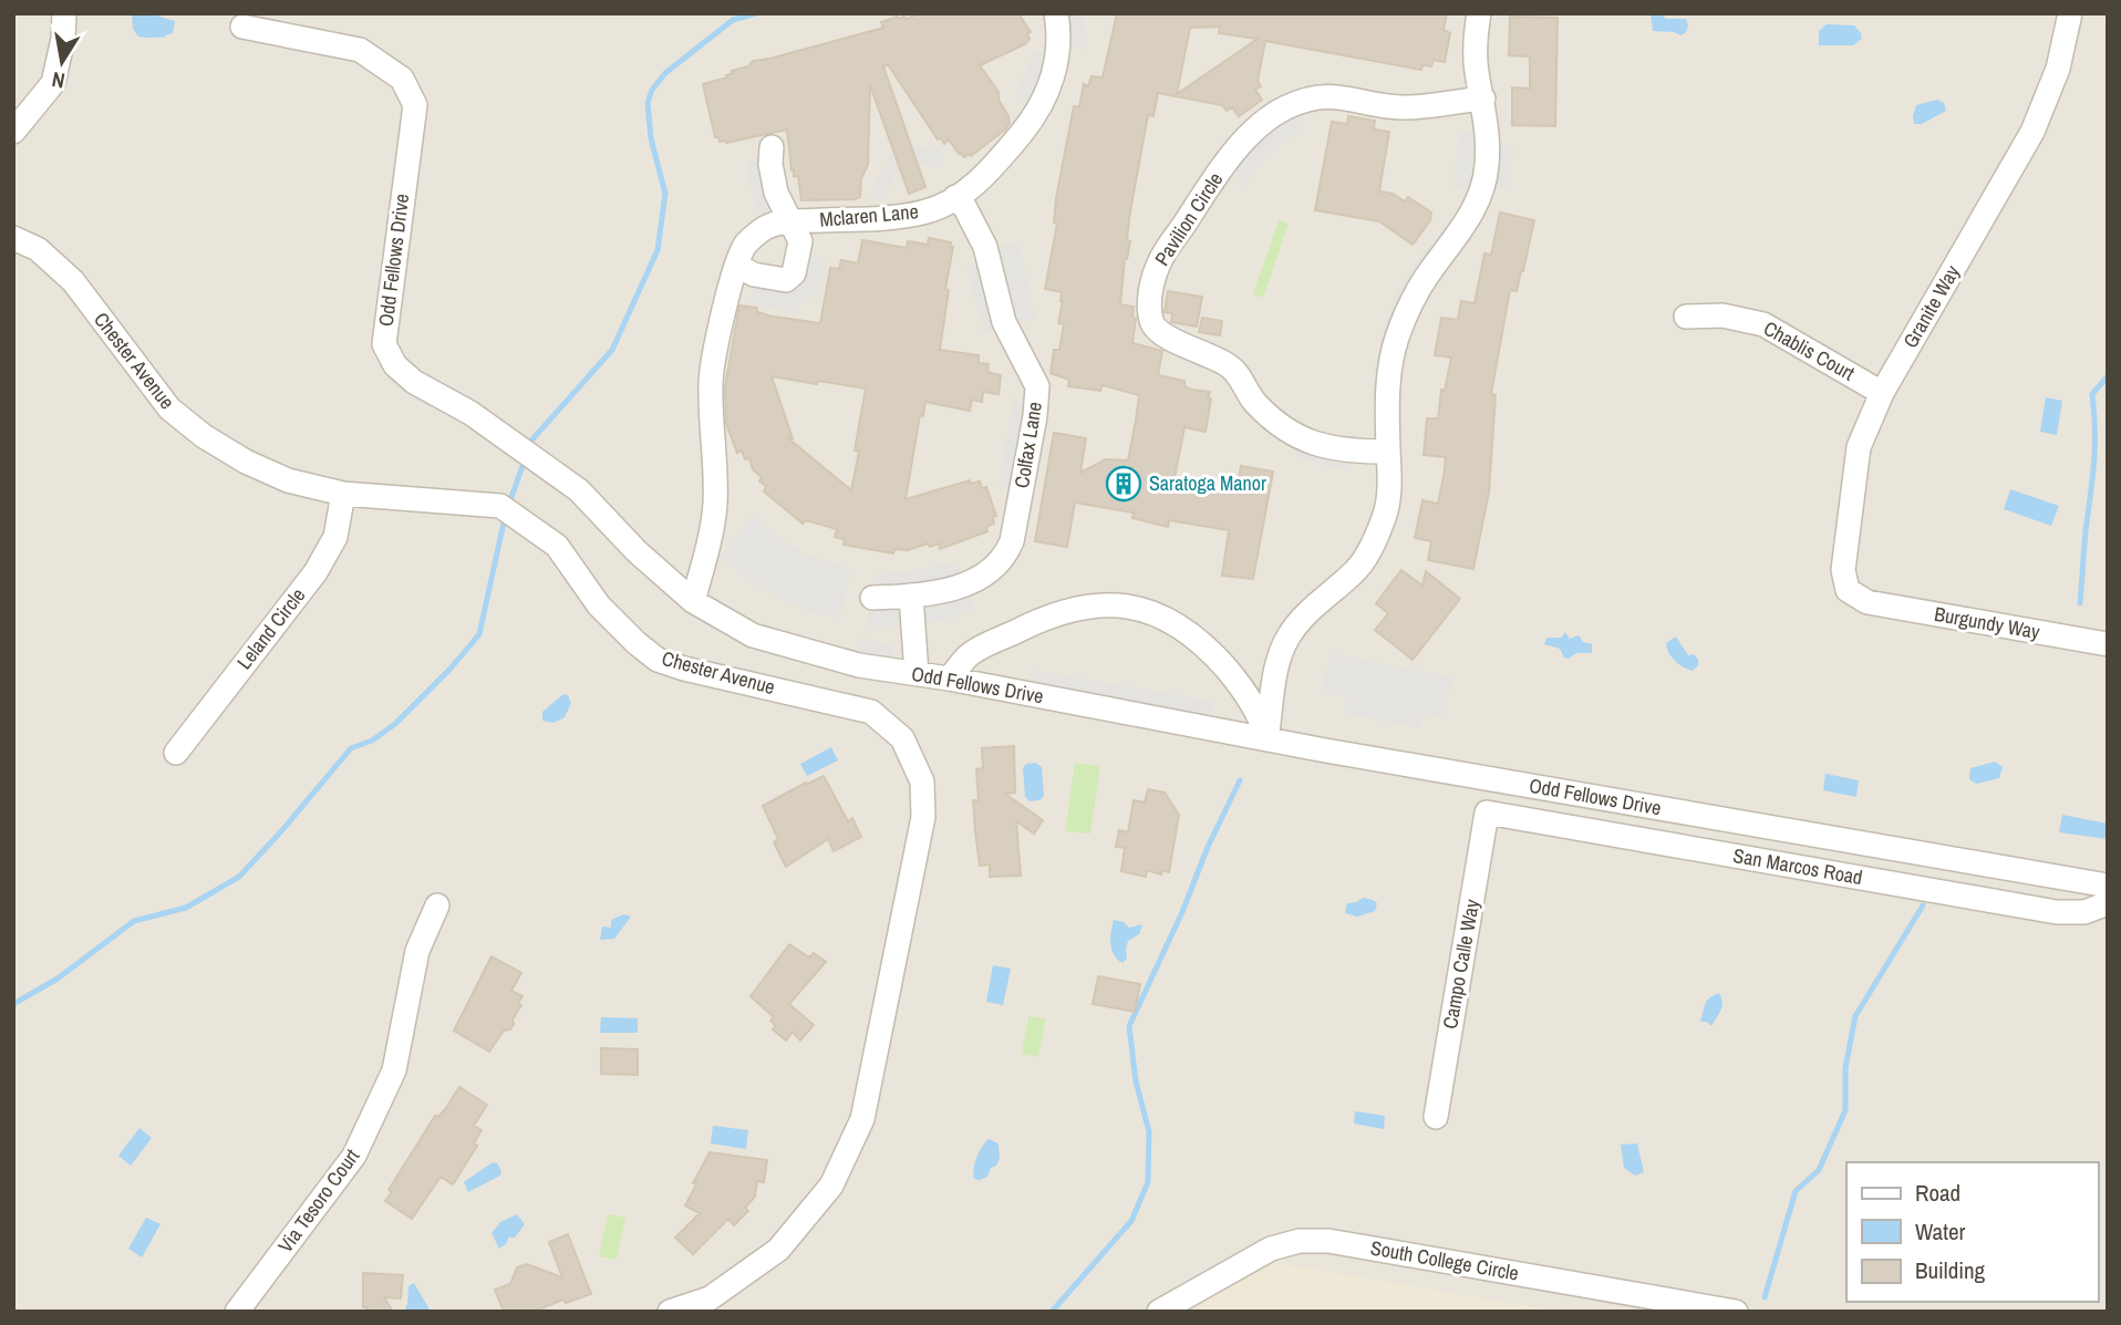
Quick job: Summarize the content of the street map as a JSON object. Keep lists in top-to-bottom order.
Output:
{
  "streets": {
    "street": [
      "Mclaren Lane",
      "Pavilion Circle",
      "Odd Fellows Drive",
      "Granite Way",
      "Chablis Court",
      "Chester Avenue",
      "Colfax Lane",
      "Burgundy Way",
      "Leland Circle",
      "San Marcos Road",
      "Campo Calle Way",
      "Via Tesoro Court",
      "South College Circle"
    ]
  },
  "crossings": [
    ["Mclaren Lane", "Odd Fellows Drive"],
    ["Mclaren Lane", "Colfax Lane"],
    ["Granite Way", "Chablis Court"],
    ["Granite Way", "Burgundy Way"],
    ["Chester Avenue", "Leland Circle"],
    ["San Marcos Road", "Campo Calle Way"]
  ],
  "places": {
    "building": ["Saratoga Manor"]
  },
  "legend": ["Road", "Water", "Building"],
  "north": "bottom"
}
